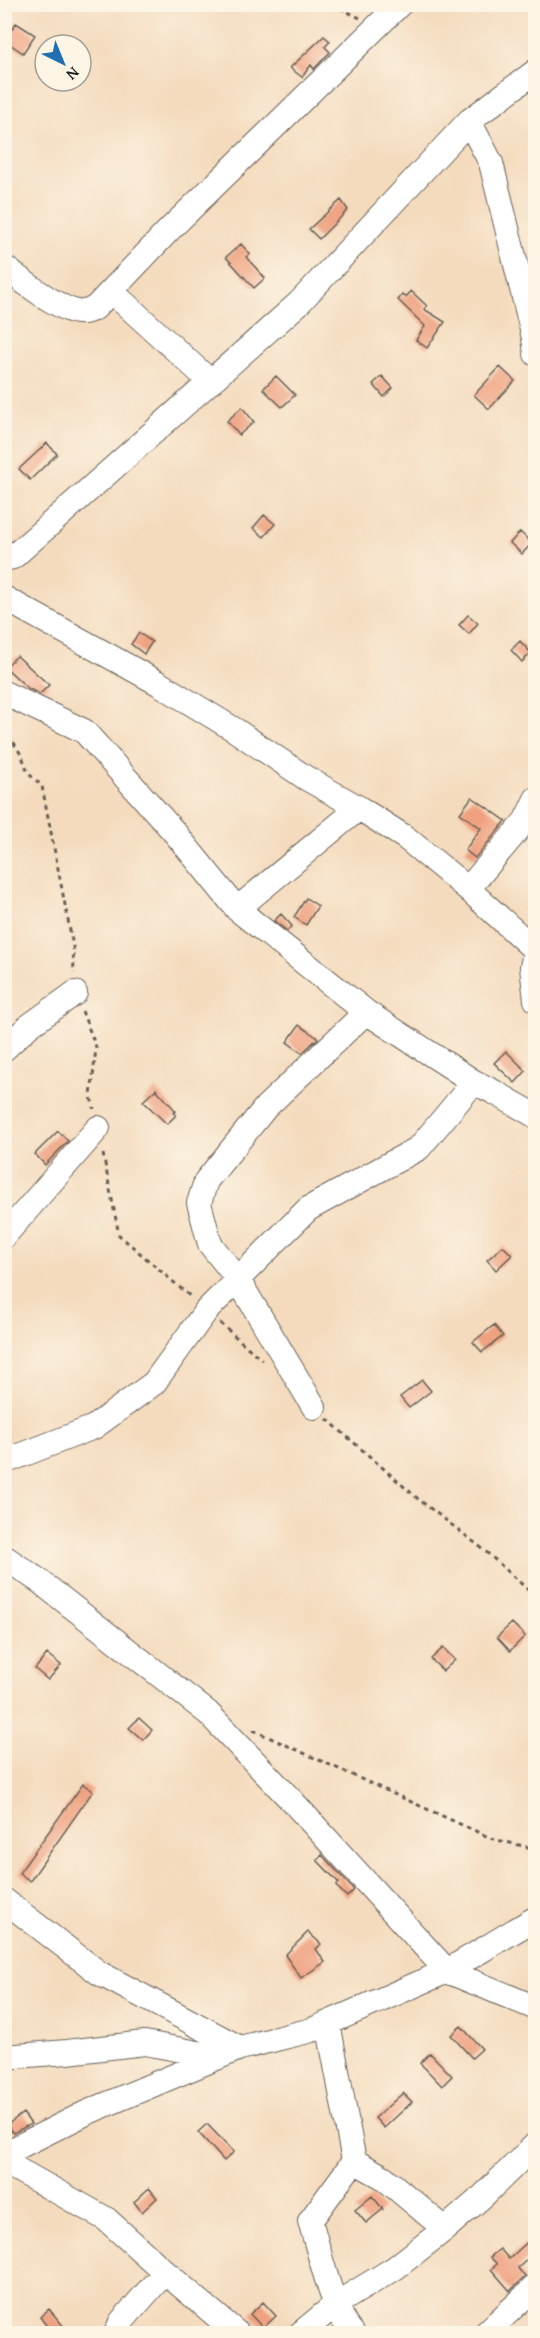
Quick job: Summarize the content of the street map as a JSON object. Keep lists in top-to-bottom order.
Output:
{
  "north": "bottom right"
}
